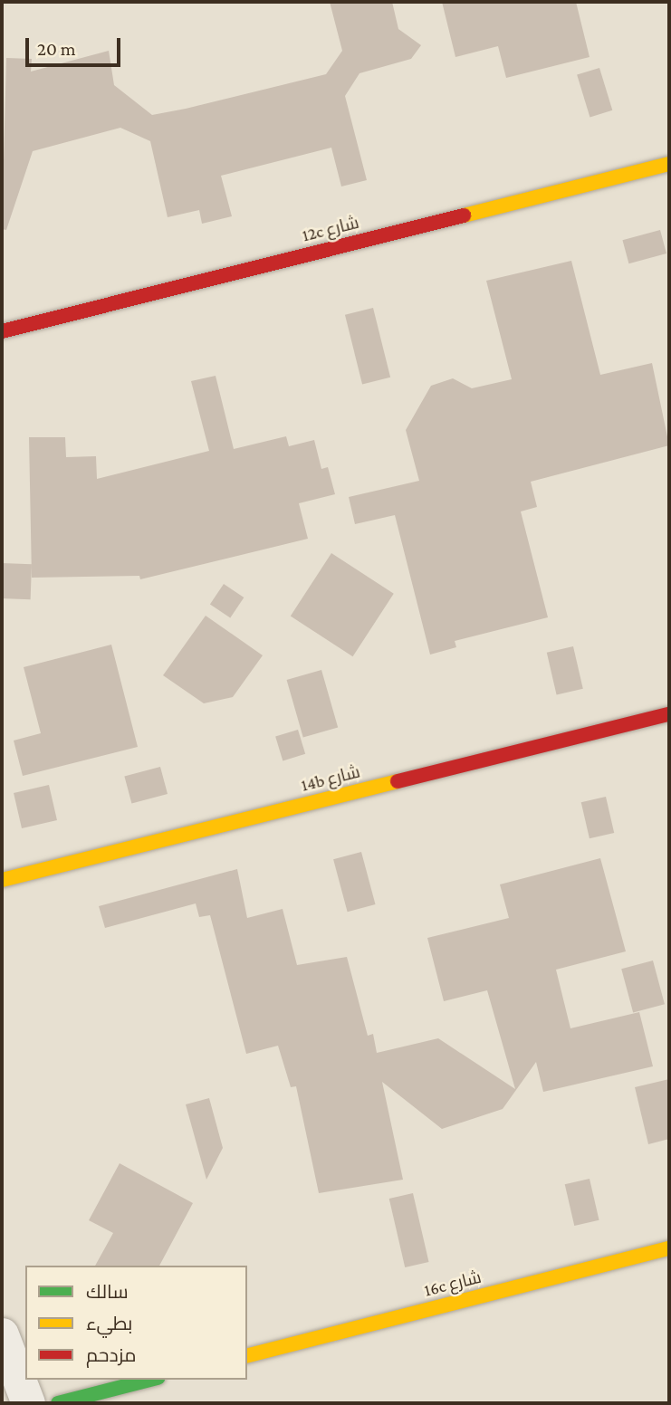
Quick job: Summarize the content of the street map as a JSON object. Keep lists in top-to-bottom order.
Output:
{
  "streets": {
    "street": ["12c شارع", "14b شارع", "16c شارع"]
  },
  "legend": ["سالك", "بطيء", "مزدحم"],
  "scale_bar": "20 m"
}
